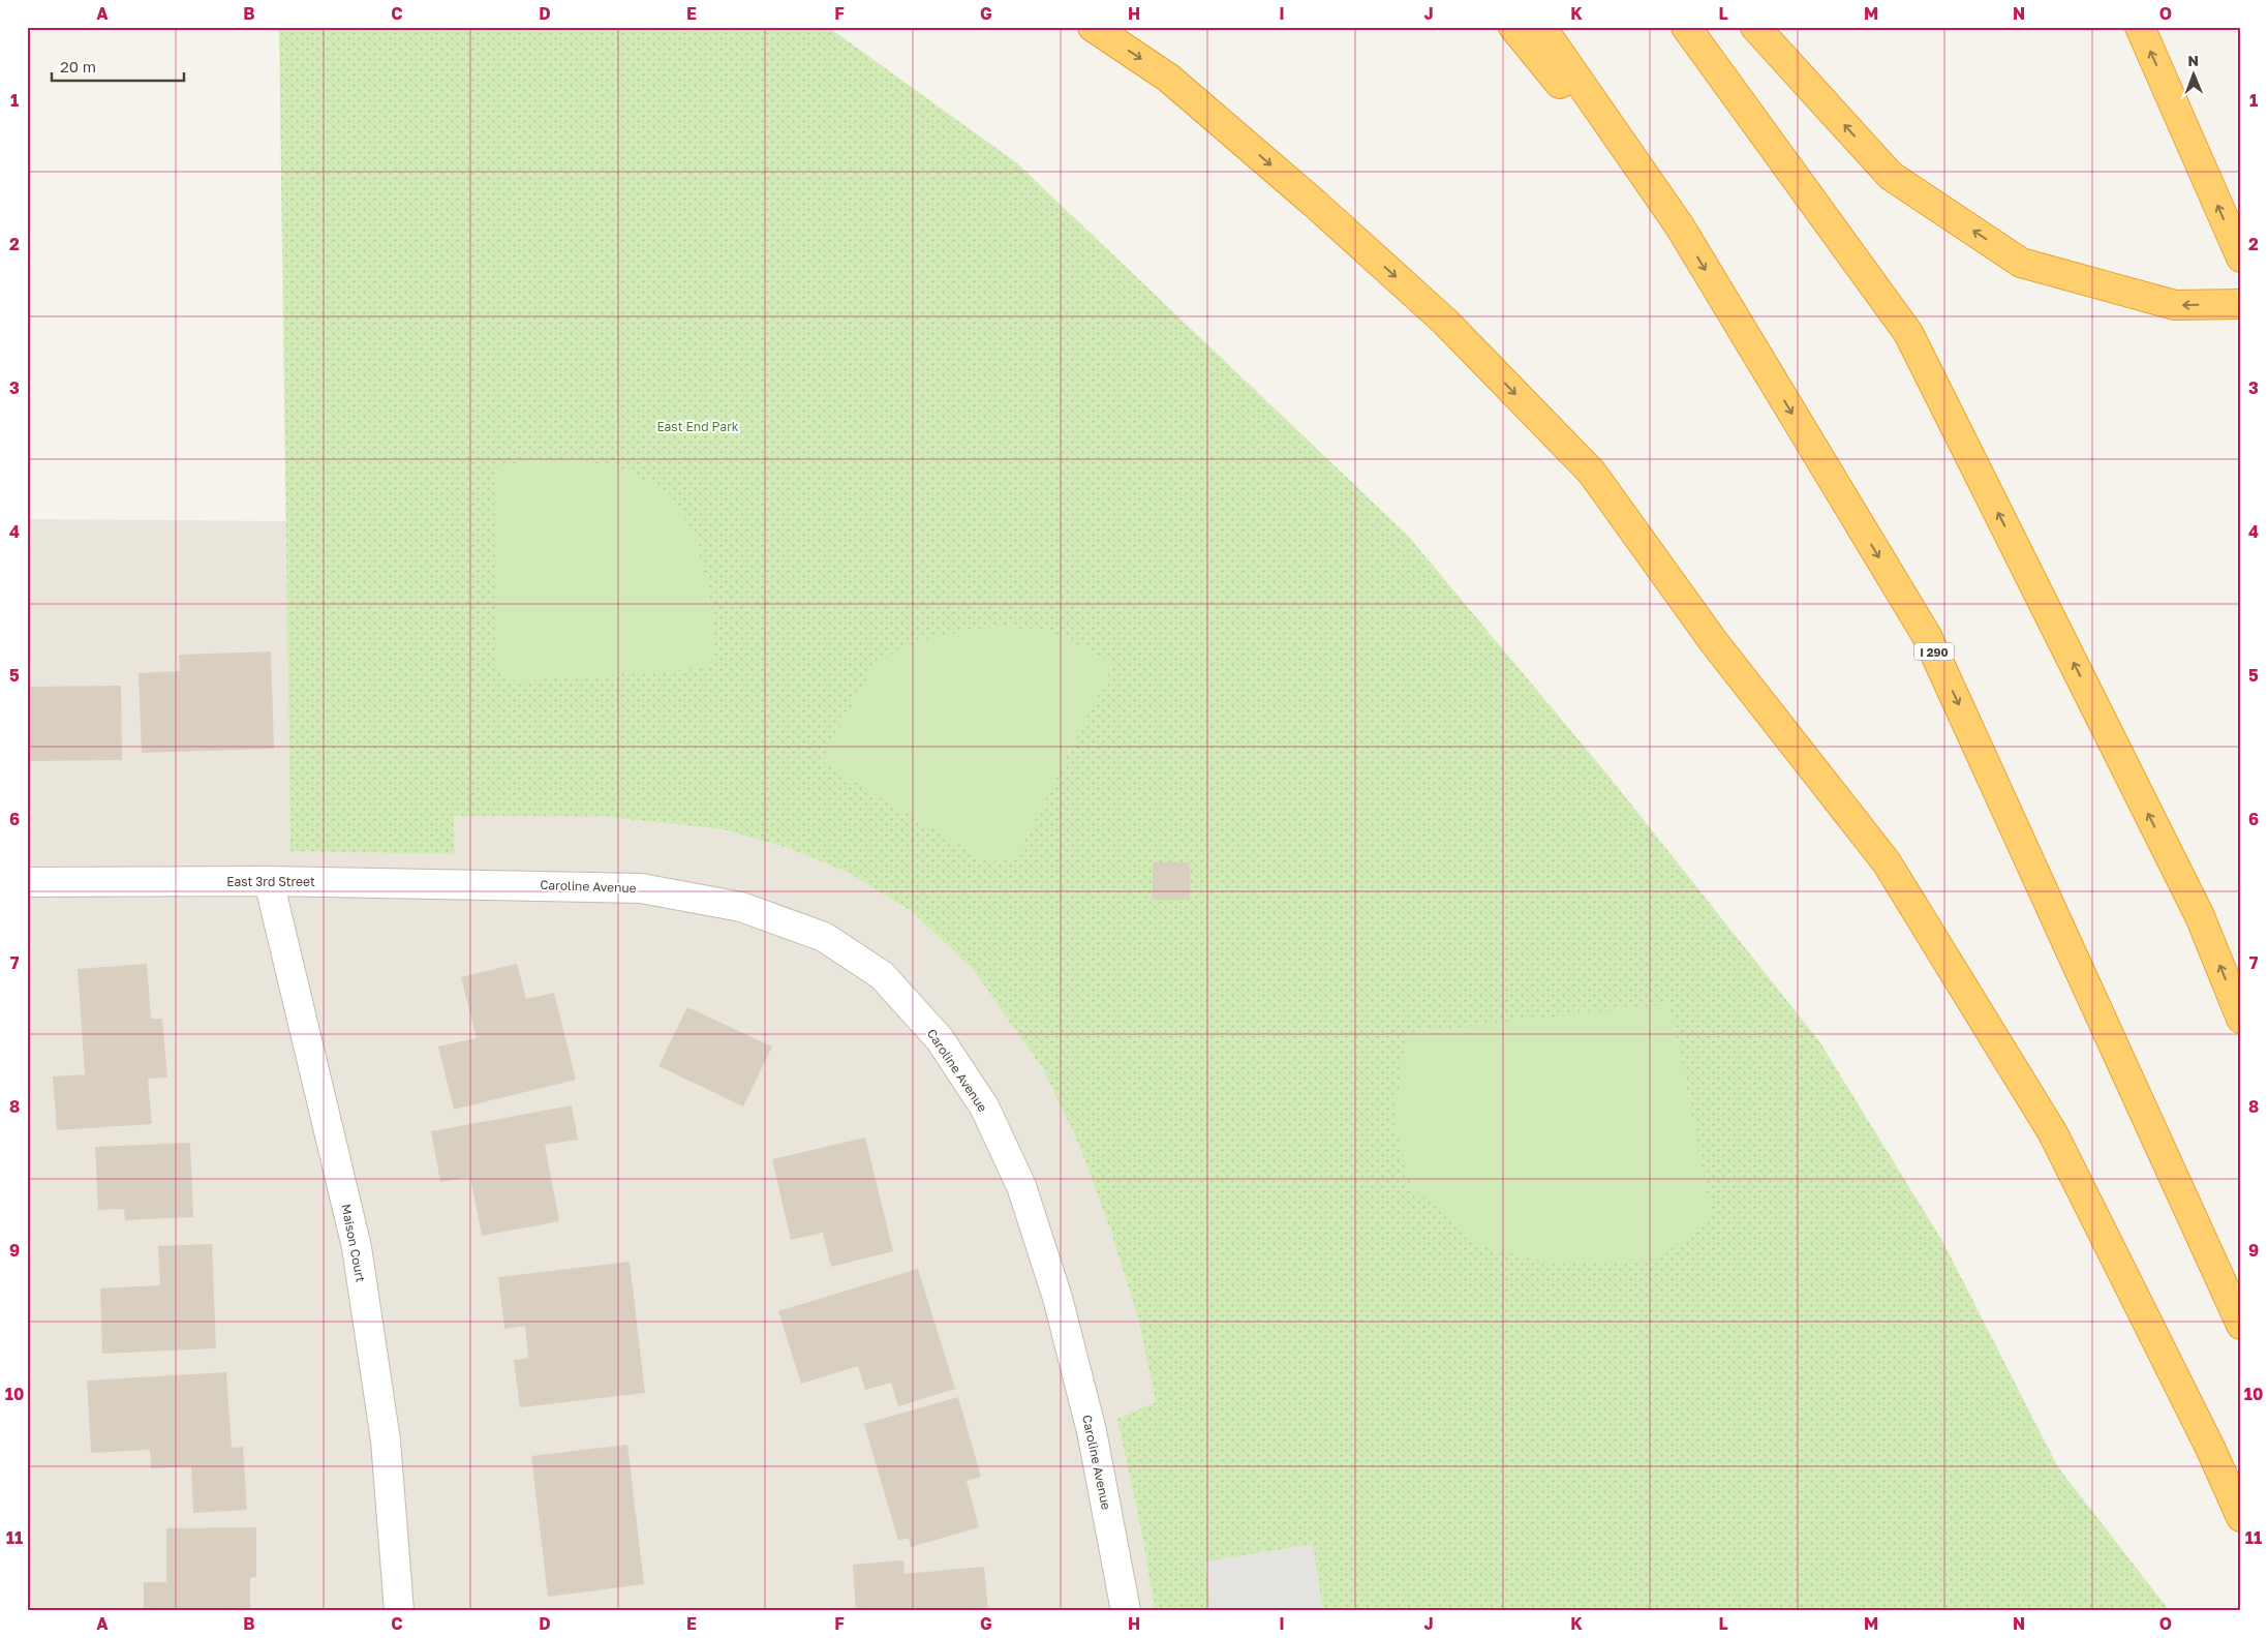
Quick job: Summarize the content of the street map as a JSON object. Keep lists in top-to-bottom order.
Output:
{
  "streets": {
    "highway": ["I 290"],
    "street": ["East 3rd Street", "Caroline Avenue", "Maison Court"]
  },
  "crossings": [
    ["East 3rd Street", "Caroline Avenue"],
    ["East 3rd Street", "Maison Court"]
  ],
  "parks": ["East End Park"],
  "scale_bar": "20 m",
  "north": "top",
  "grid": {
    "columns": [
      "A",
      "B",
      "C",
      "D",
      "E",
      "F",
      "G",
      "H",
      "I",
      "J",
      "K",
      "L",
      "M",
      "N",
      "O"
    ],
    "rows": [
      "1",
      "2",
      "3",
      "4",
      "5",
      "6",
      "7",
      "8",
      "9",
      "10",
      "11"
    ]
  }
}
